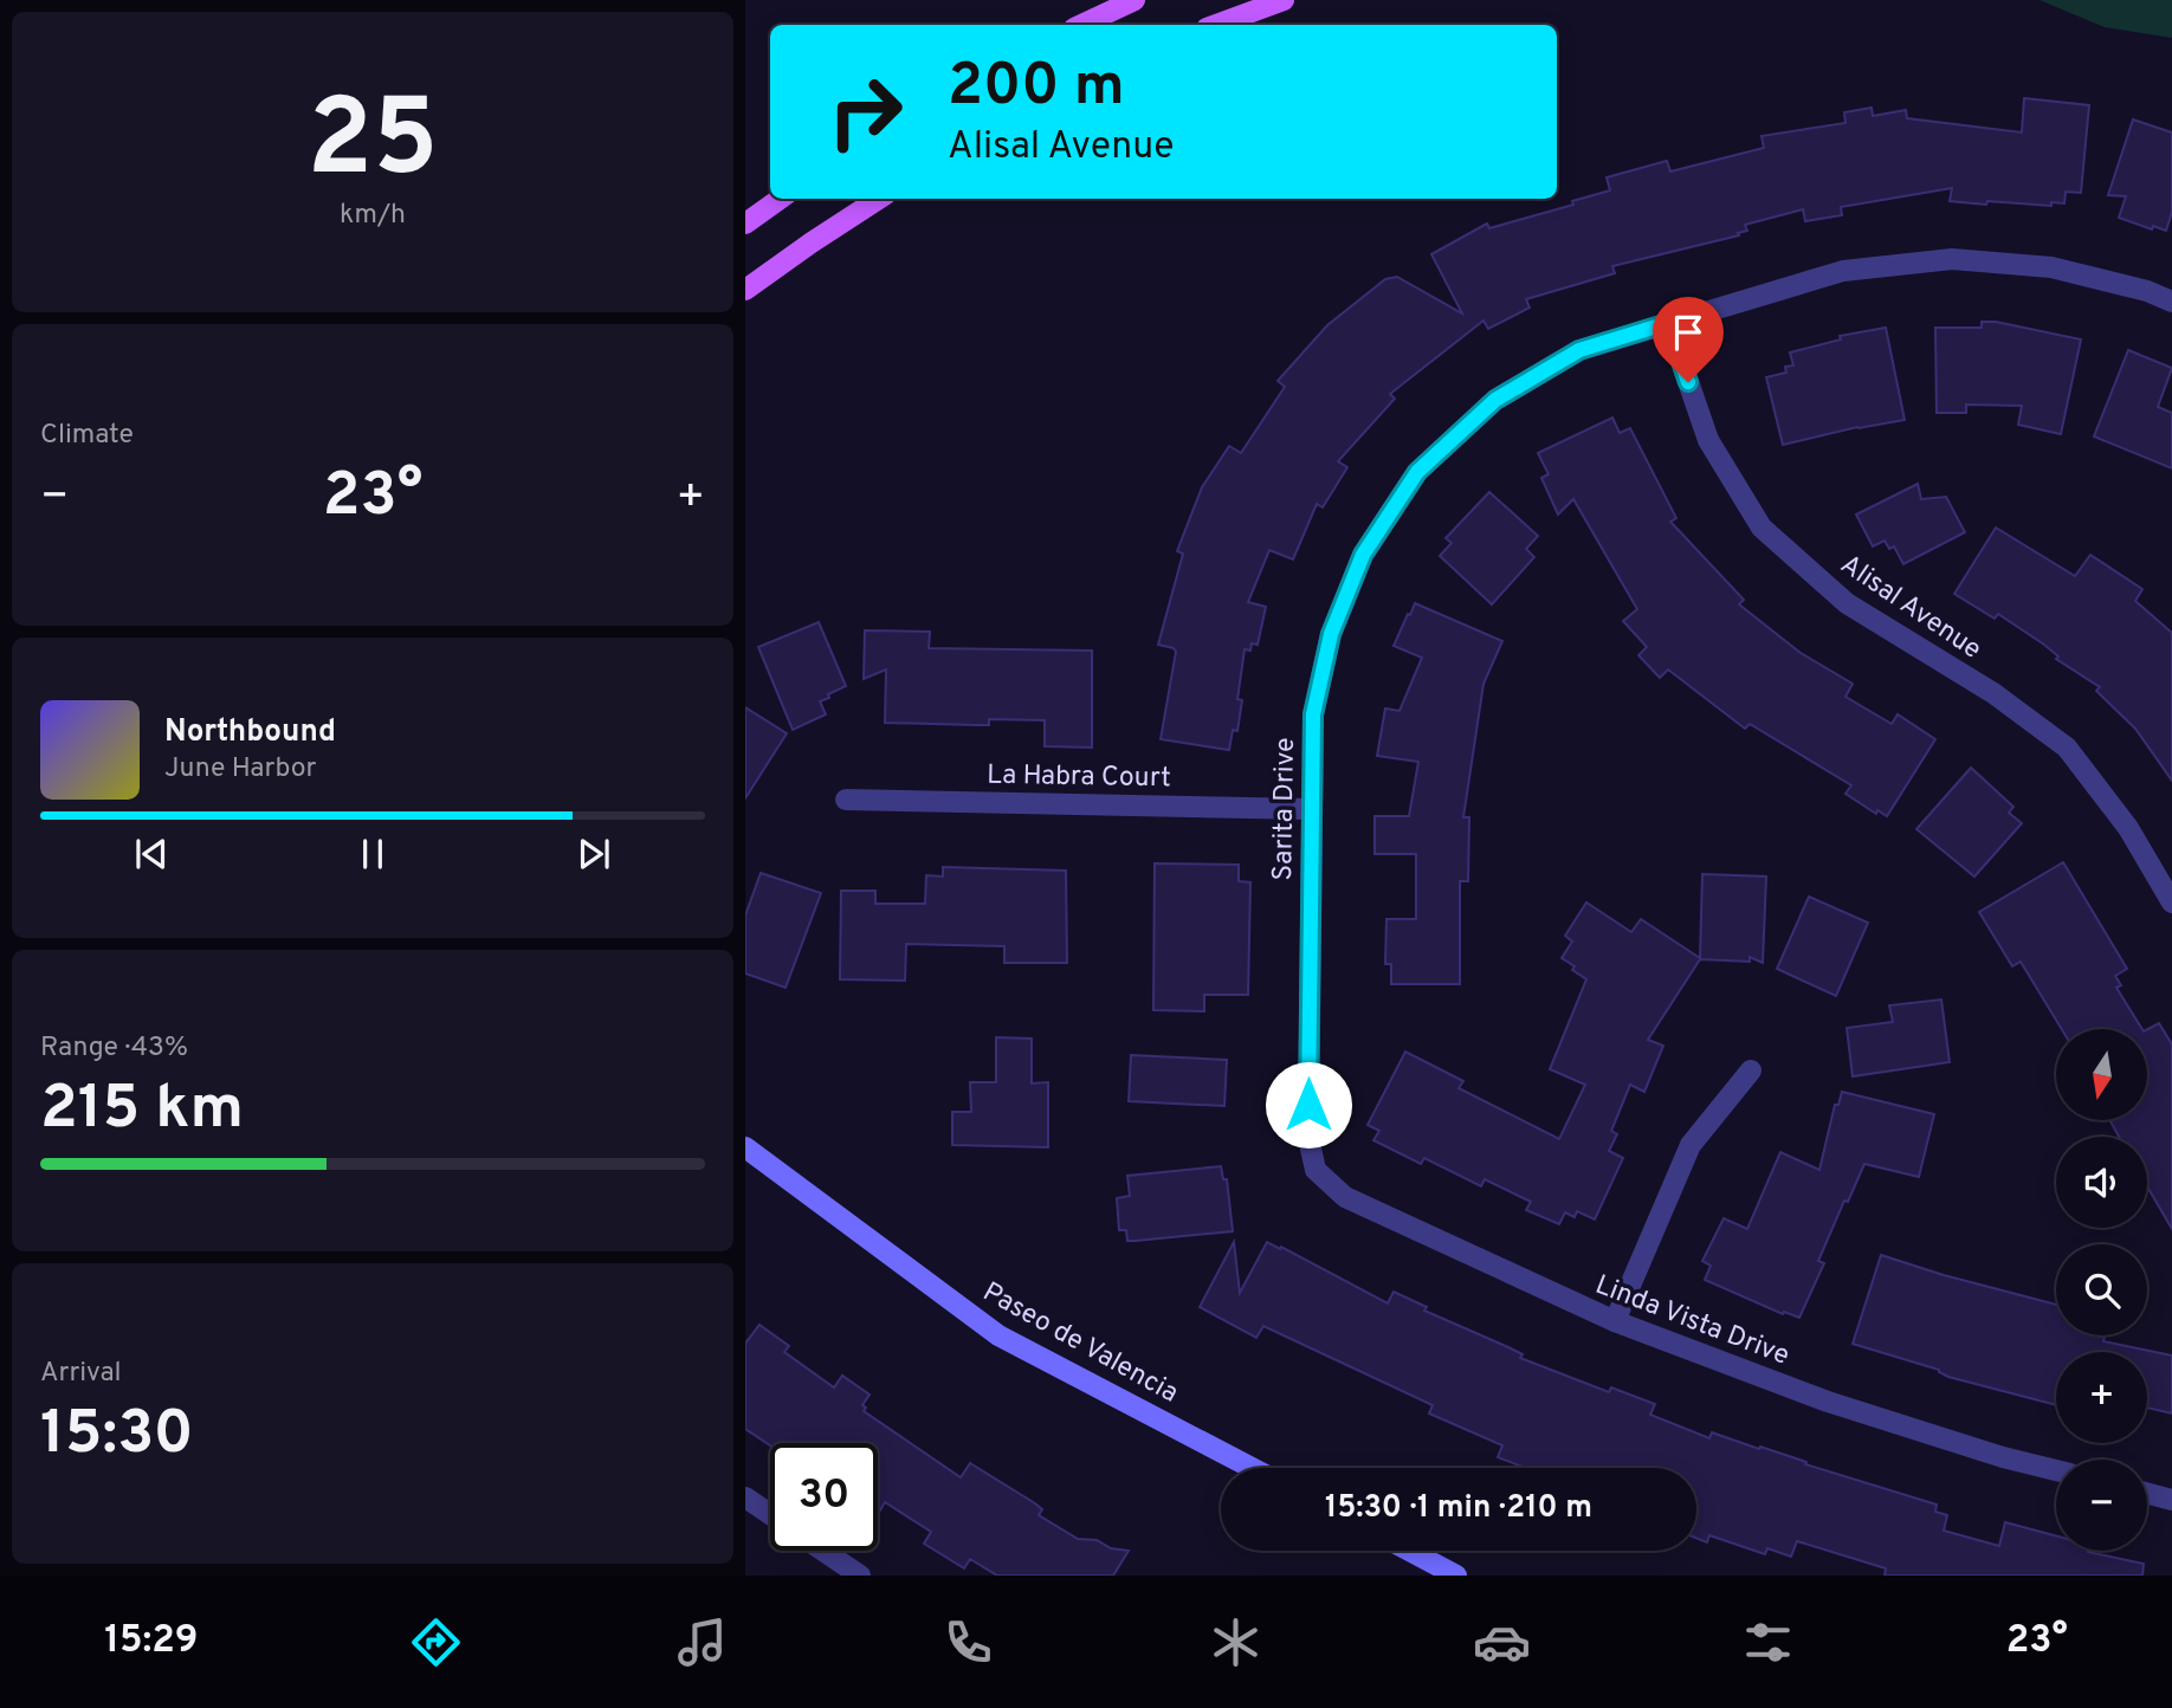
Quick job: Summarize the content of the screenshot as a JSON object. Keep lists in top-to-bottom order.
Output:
{
  "streets": {
    "main road": ["Paseo de Valencia"],
    "street": [
      "Alisal Avenue",
      "La Habra Court",
      "Sarita Drive",
      "Linda Vista Drive"
    ]
  },
  "crossings": [
    ["Alisal Avenue", "Sarita Drive"],
    ["La Habra Court", "Sarita Drive"],
    ["Sarita Drive", "Linda Vista Drive"]
  ],
  "north": "bottom",
  "page": {
    "tile": [
      ["25", "km/h"],
      "Climate",
      ["Range · 43%", "215 km"],
      ["Arrival", "15:30"]
    ],
    "turn": ["200 m", "Alisal Avenue"],
    "heat": ["−", "23°", "+"],
    "song": ["Northbound", "June Harbor"],
    "map_buttons": ["+", "−"],
    "limit": "30",
    "trip": "15:30 · 1 min · 210 m",
    "tabs": ["15:29", "23°"]
  }
}
